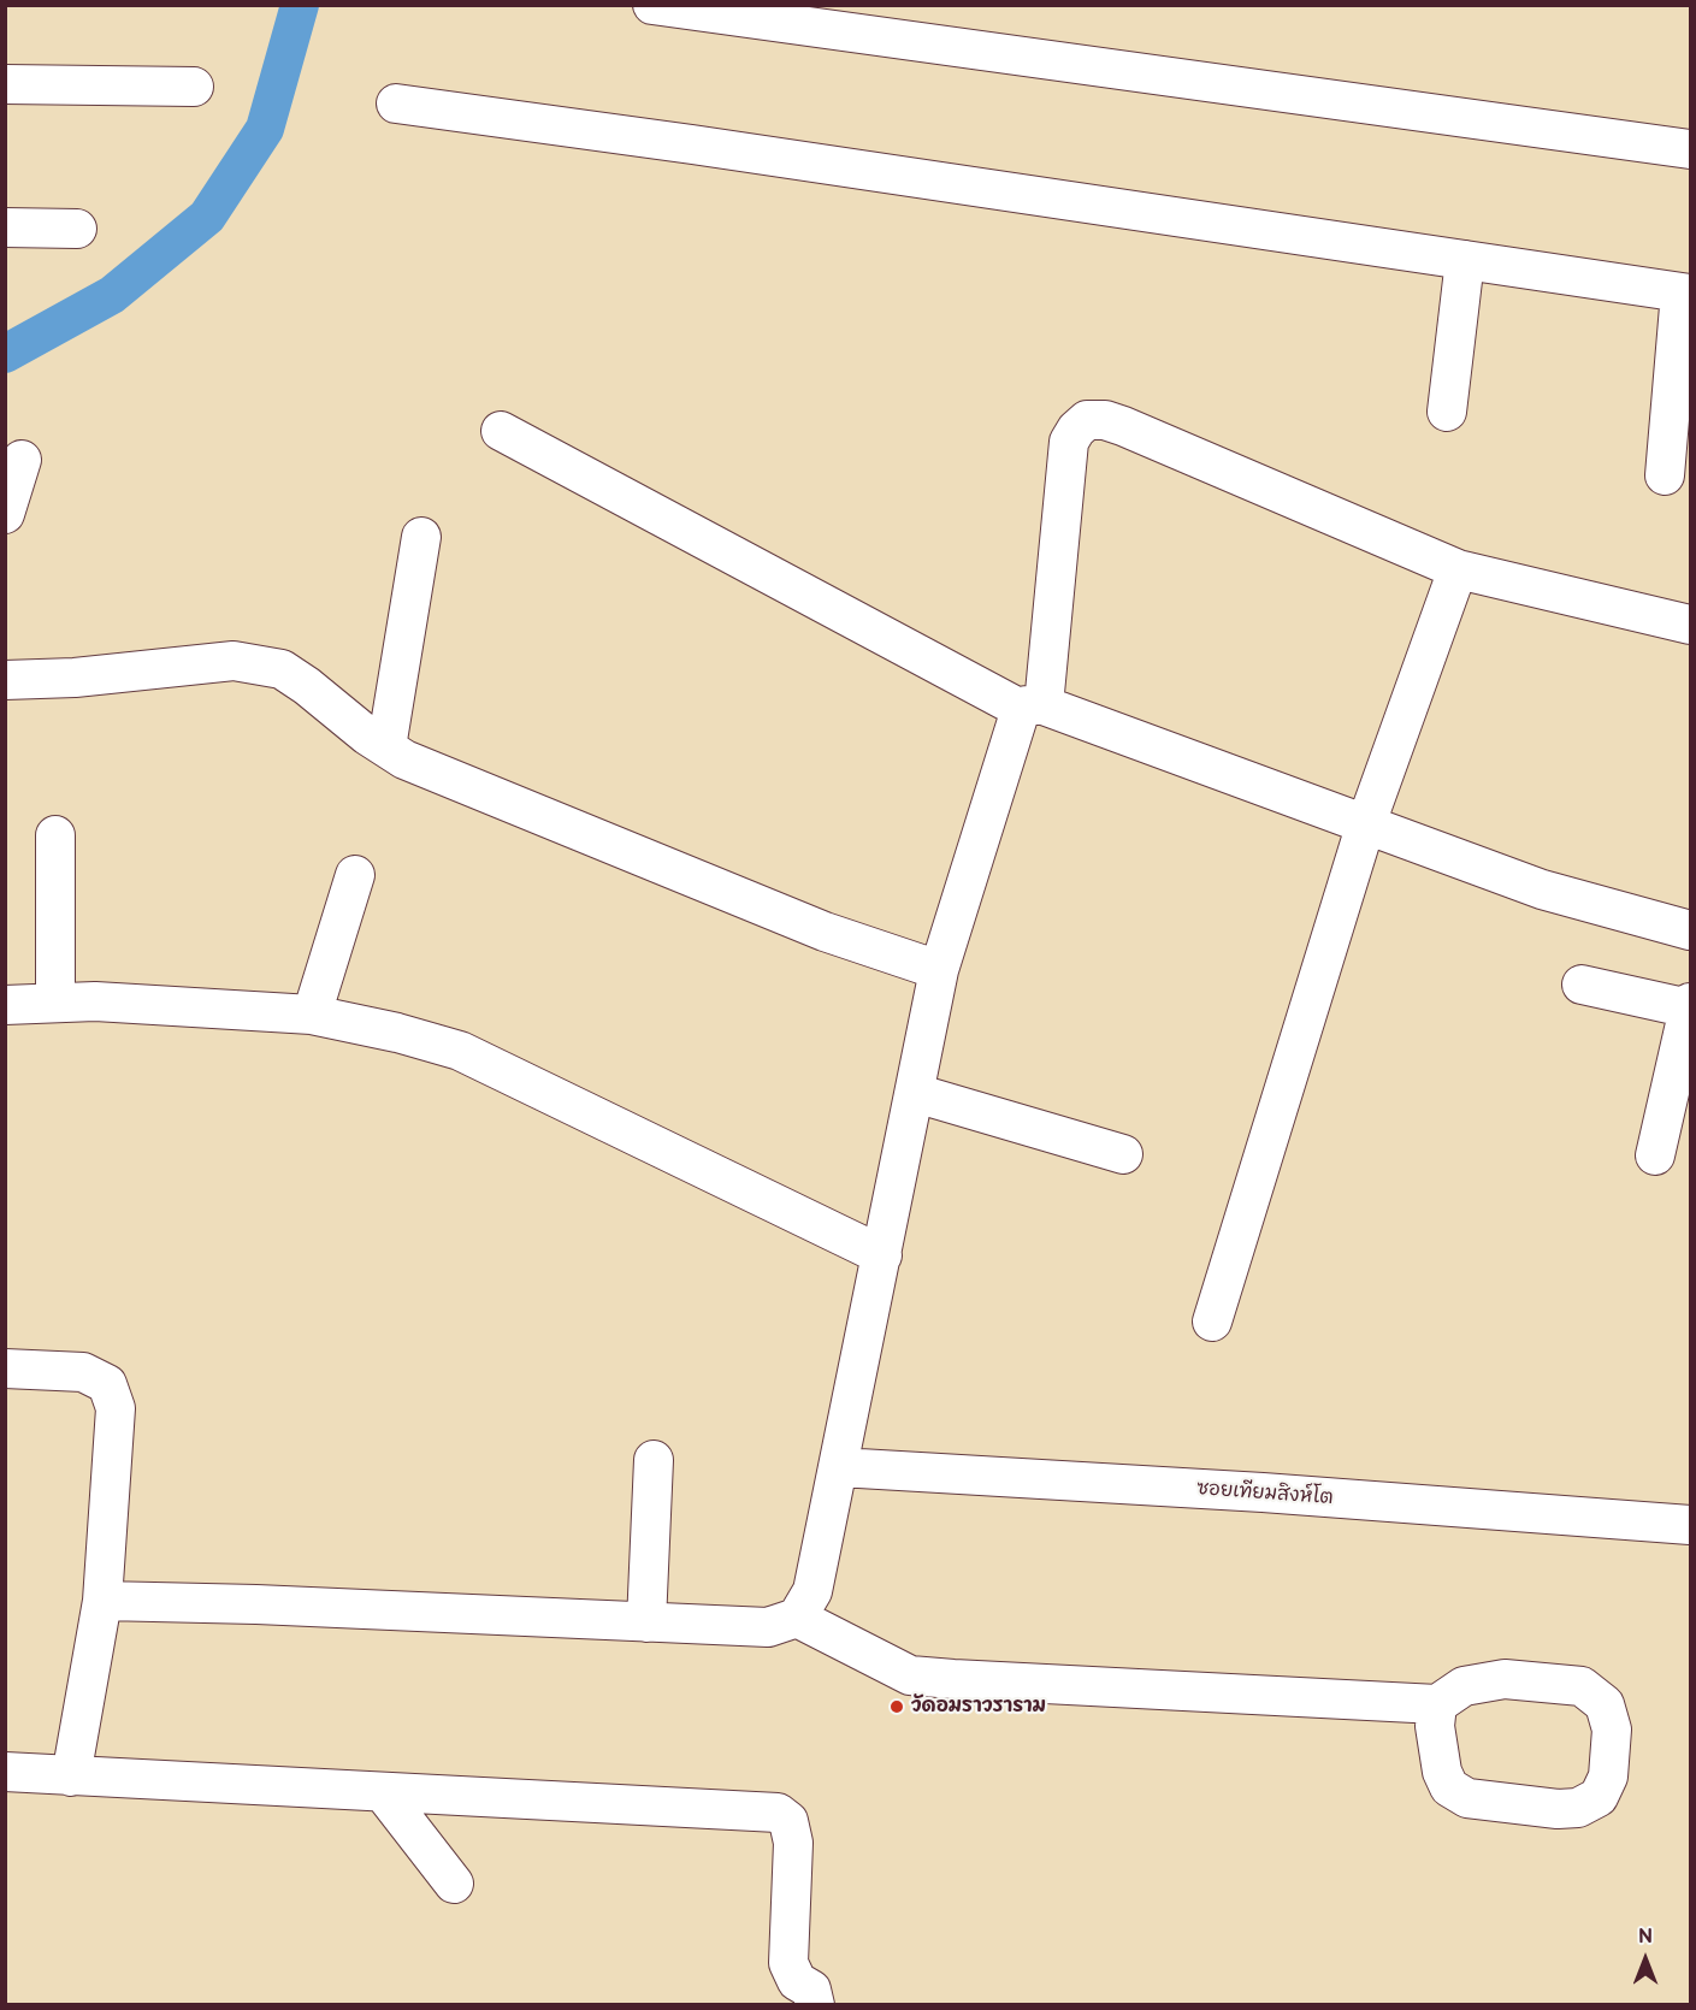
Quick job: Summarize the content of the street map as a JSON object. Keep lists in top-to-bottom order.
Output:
{
  "streets": {
    "street": ["ซอยเทียมสิงห์โต"]
  },
  "places": ["วัดอมราวราราม"],
  "north": "top"
}
